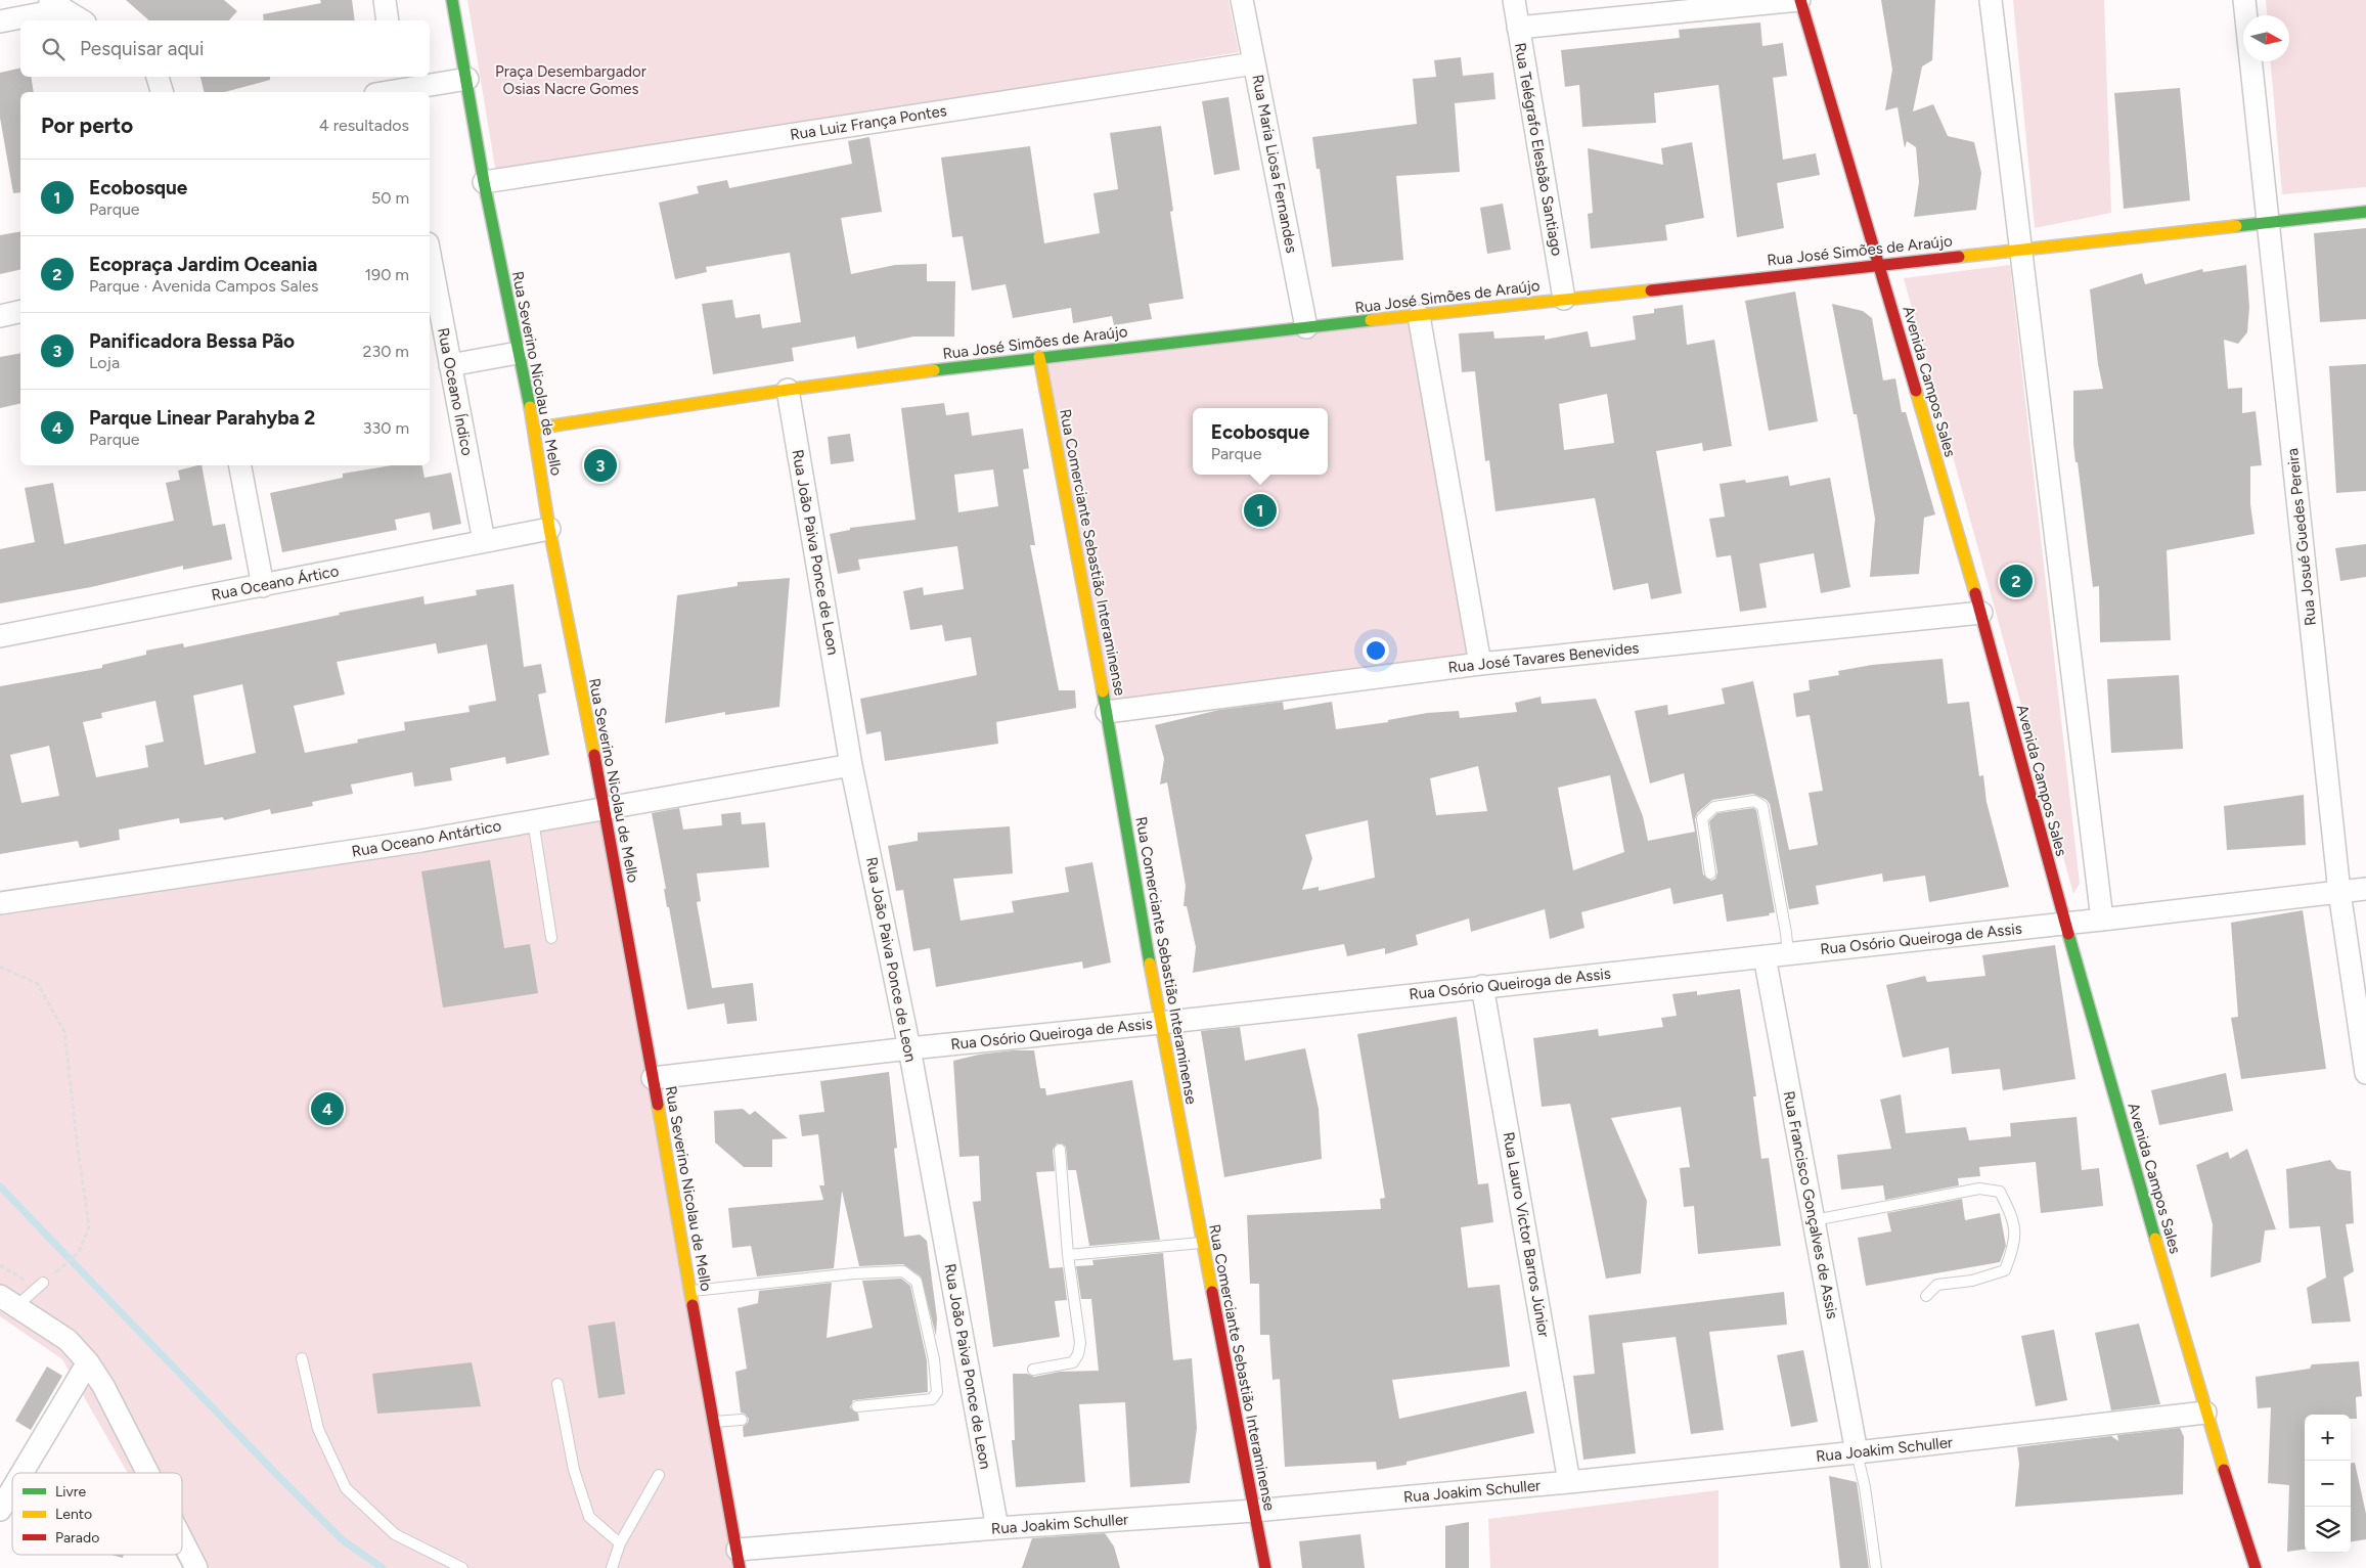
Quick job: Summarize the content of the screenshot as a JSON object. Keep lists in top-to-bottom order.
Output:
{
  "streets": {
    "street": [
      "Rua Luiz França Pontes",
      "Rua Telégrafo Elesbão Santiago",
      "Rua Maria Liosa Fernandes",
      "Rua José Simões de Araújo",
      "Rua Severino Nicolau de Mello",
      "Avenida Campos Sales",
      "Rua Oceano Índico",
      "Rua Josué Guedes Pereira",
      "Rua João Paiva Ponce de Leon",
      "Rua Comerciante Sebastião Interaminense",
      "Rua Oceano Ártico",
      "Rua José Tavares Benevides",
      "Rua Oceano Antártico",
      "Rua Osório Queiroga de Assis",
      "Rua Francisco Gonçalves de Assis",
      "Rua Lauro Victor Barros Júnior",
      "Rua Joakim Schuller"
    ]
  },
  "crossings": [
    ["Rua Luiz França Pontes", "Rua Maria Liosa Fernandes"],
    ["Rua Luiz França Pontes", "Rua Severino Nicolau de Mello"],
    ["Rua Telégrafo Elesbão Santiago", "Rua José Simões de Araújo"],
    ["Rua Maria Liosa Fernandes", "Rua José Simões de Araújo"],
    ["Rua José Simões de Araújo", "Rua Severino Nicolau de Mello"],
    ["Rua José Simões de Araújo", "Avenida Campos Sales"],
    ["Rua José Simões de Araújo", "Rua Josué Guedes Pereira"],
    ["Rua José Simões de Araújo", "Rua João Paiva Ponce de Leon"],
    ["Rua José Simões de Araújo", "Rua Comerciante Sebastião Interaminense"],
    ["Rua Severino Nicolau de Mello", "Rua Oceano Ártico"],
    ["Rua Severino Nicolau de Mello", "Rua Oceano Antártico"],
    ["Rua Severino Nicolau de Mello", "Rua Osório Queiroga de Assis"],
    ["Rua Severino Nicolau de Mello", "Rua Joakim Schuller"],
    ["Avenida Campos Sales", "Rua José Tavares Benevides"],
    ["Avenida Campos Sales", "Rua Osório Queiroga de Assis"],
    ["Avenida Campos Sales", "Rua Joakim Schuller"],
    ["Rua Oceano Índico", "Rua Oceano Ártico"],
    ["Rua Josué Guedes Pereira", "Rua Osório Queiroga de Assis"],
    ["Rua João Paiva Ponce de Leon", "Rua Oceano Antártico"],
    ["Rua João Paiva Ponce de Leon", "Rua Osório Queiroga de Assis"],
    ["Rua João Paiva Ponce de Leon", "Rua Joakim Schuller"],
    ["Rua Comerciante Sebastião Interaminense", "Rua José Tavares Benevides"],
    ["Rua Comerciante Sebastião Interaminense", "Rua Osório Queiroga de Assis"],
    ["Rua Comerciante Sebastião Interaminense", "Rua Joakim Schuller"],
    ["Rua Osório Queiroga de Assis", "Rua Francisco Gonçalves de Assis"],
    ["Rua Osório Queiroga de Assis", "Rua Lauro Victor Barros Júnior"],
    ["Rua Francisco Gonçalves de Assis", "Rua Joakim Schuller"],
    ["Rua Lauro Victor Barros Júnior", "Rua Joakim Schuller"]
  ],
  "parks": ["Praça Desembargador Osias Nacre Gomes"],
  "legend": ["Livre", "Lento", "Parado"],
  "north": "right",
  "page": {
    "search": "Pesquisar aqui",
    "heading": ["Por perto", "4 resultados"],
    "list": [
      {
        "mark": "1",
        "name": "Ecobosque",
        "note": "Parque",
        "value": "50 m"
      },
      {
        "mark": "2",
        "name": "Ecopraça Jardim Oceania",
        "note": "Parque · Avenida Campos Sales",
        "value": "190 m"
      },
      {
        "mark": "3",
        "name": "Panificadora Bessa Pão",
        "note": "Loja",
        "value": "230 m"
      },
      {
        "mark": "4",
        "name": "Parque Linear Parahyba 2",
        "note": "Parque",
        "value": "330 m"
      }
    ],
    "popup": ["Ecobosque", "Parque"],
    "pins": [
      "3",
      "1",
      "2",
      "4"
    ],
    "map_buttons": ["+", "−"]
  }
}
